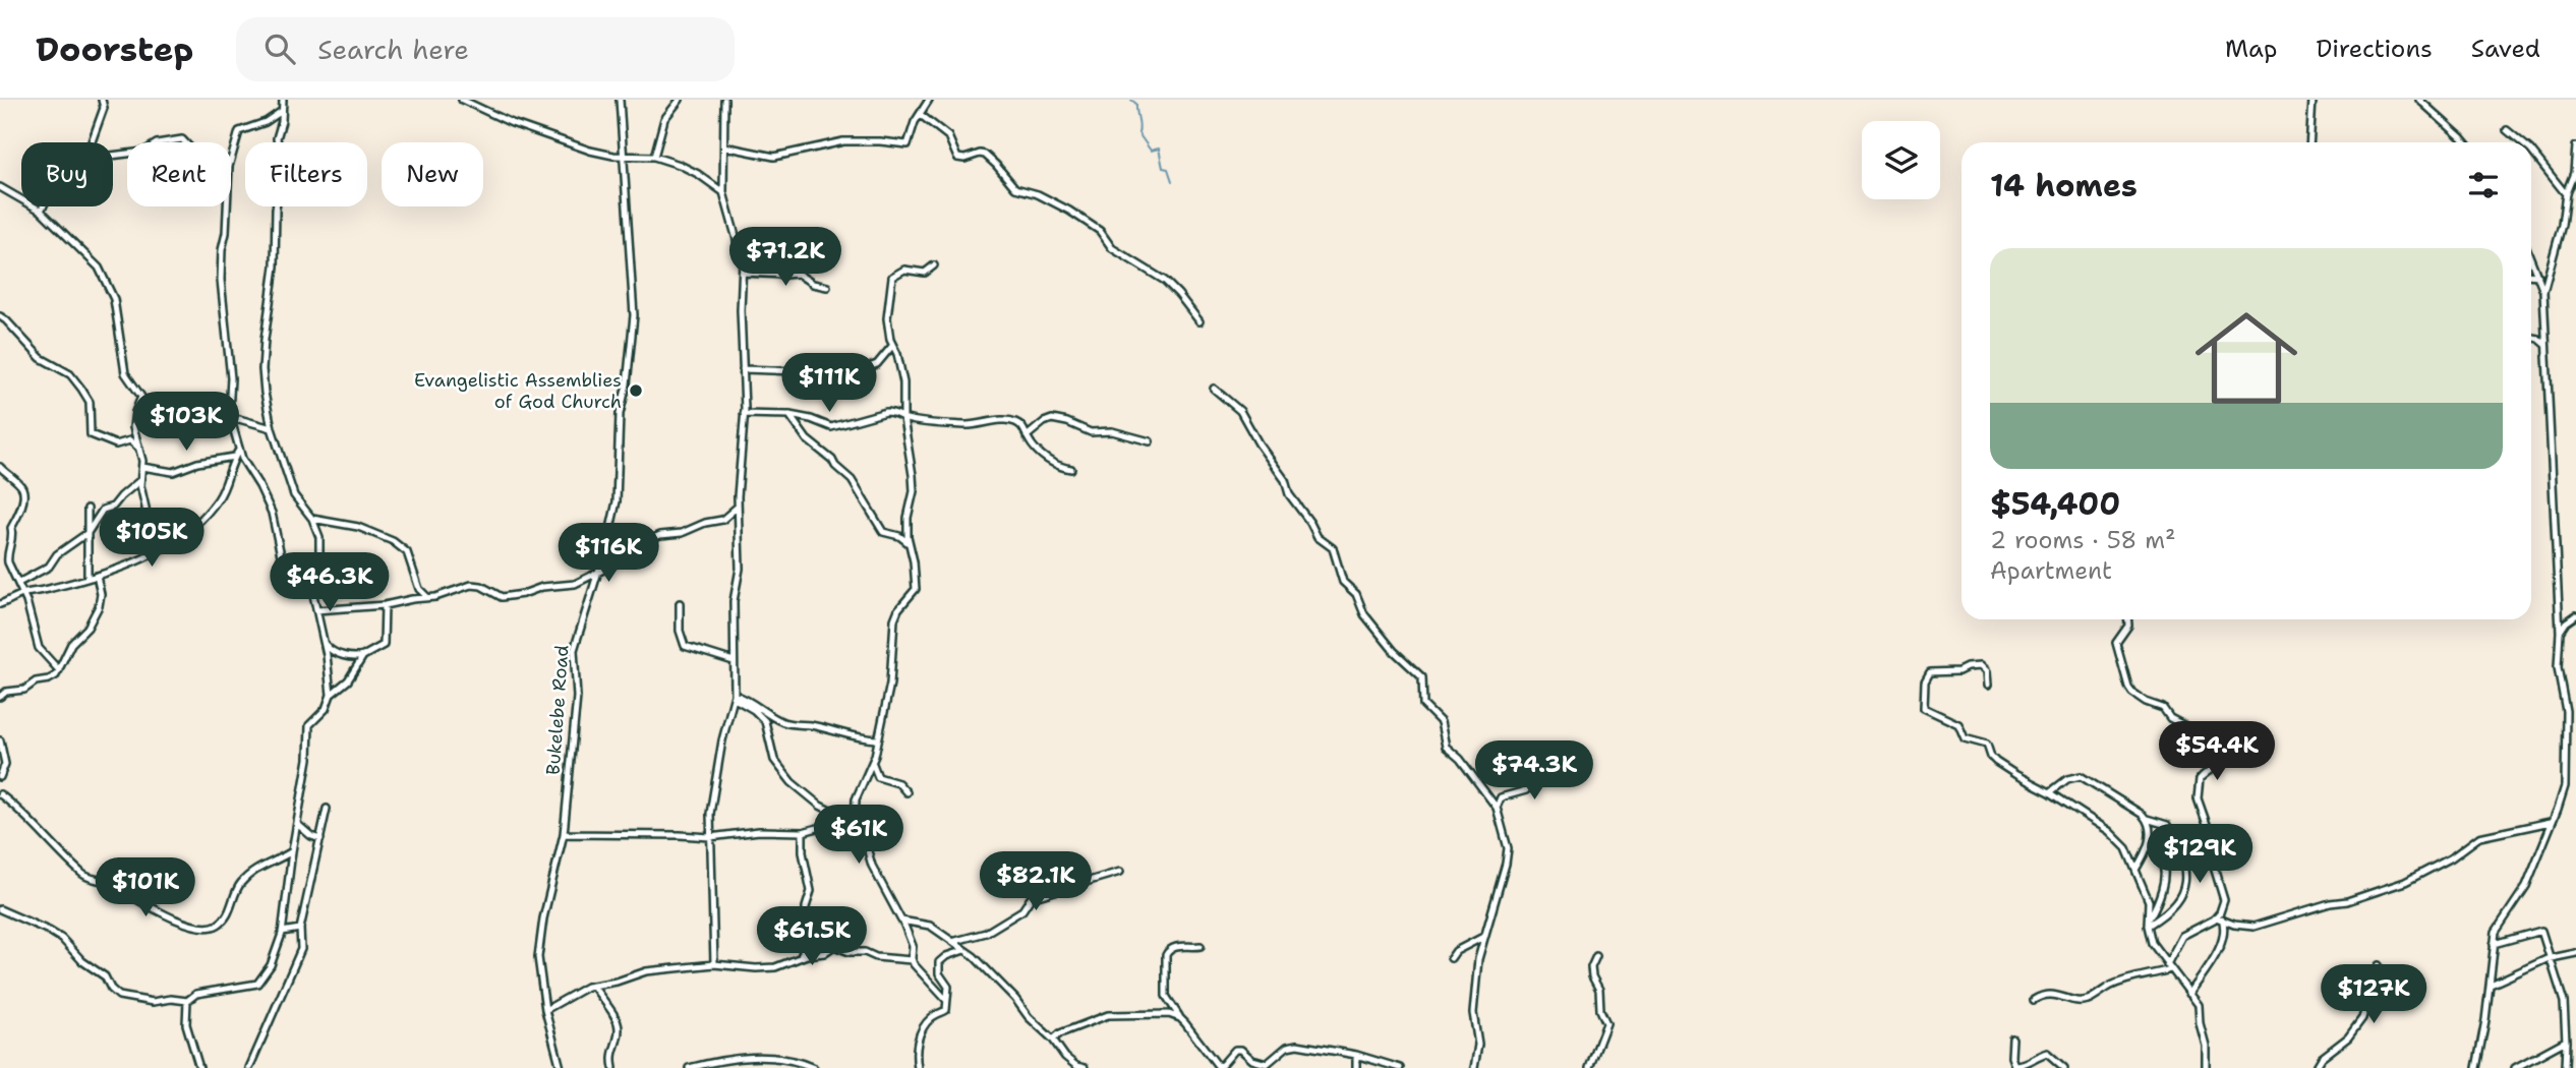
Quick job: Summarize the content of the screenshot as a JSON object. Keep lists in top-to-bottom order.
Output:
{
  "streets": {
    "street": ["Bukelebe Road"]
  },
  "places": ["Evangelistic Assemblies of God Church"],
  "page": {
    "header": "Doorstep",
    "search": "Search here",
    "nav": ["Map", "Directions", "Saved"],
    "chip": [
      "Buy",
      "Rent",
      "Filters",
      "New"
    ],
    "heading": "14 homes",
    "price": [
      "$71.2K",
      "$111K",
      "$103K",
      "$105K",
      "$116K",
      "$46.3K",
      "$54.4K",
      "$74.3K",
      "$61K",
      "$129K",
      "$82.1K",
      "$101K",
      "$61.5K",
      "$127K"
    ],
    "list": [
      {
        "name": "$54,400",
        "note": "2 rooms · 58 m² · Apartment"
      }
    ]
  }
}
